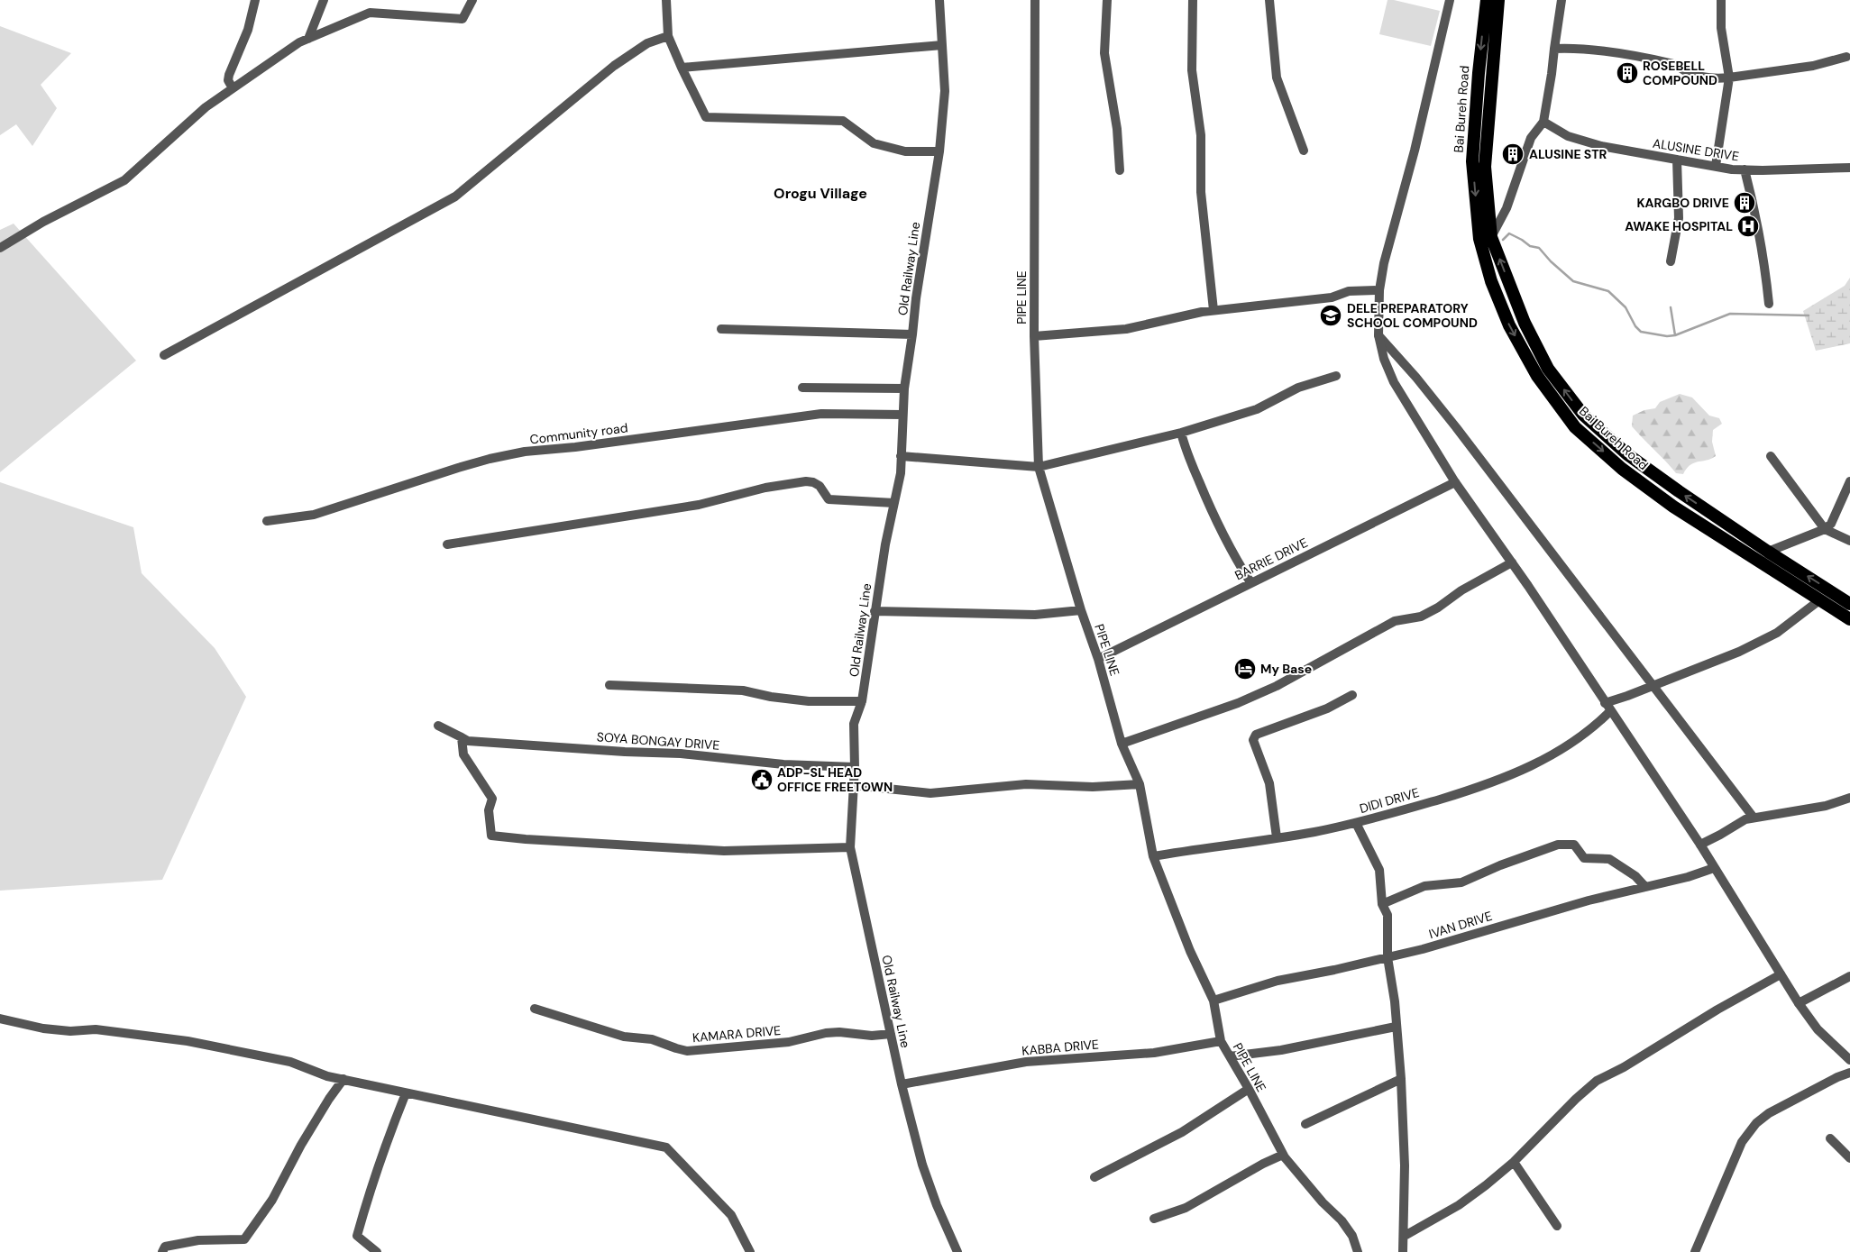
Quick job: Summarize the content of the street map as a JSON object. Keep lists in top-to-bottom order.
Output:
{
  "streets": {
    "highway": ["Bai Bureh Road"],
    "street": [
      "ALUSINE DRIVE",
      "Old Railway Line",
      "PIPE LINE",
      "Community road",
      "BARRIE DRIVE",
      "SOYA BONGAY DRIVE",
      "DIDI DRIVE",
      "IVAN DRIVE",
      "KAMARA DRIVE",
      "KABBA DRIVE"
    ]
  },
  "crossings": [
    ["Old Railway Line", "Community road"],
    ["Old Railway Line", "SOYA BONGAY DRIVE"],
    ["Old Railway Line", "KAMARA DRIVE"],
    ["Old Railway Line", "KABBA DRIVE"],
    ["PIPE LINE", "BARRIE DRIVE"],
    ["PIPE LINE", "DIDI DRIVE"],
    ["PIPE LINE", "IVAN DRIVE"],
    ["PIPE LINE", "KABBA DRIVE"]
  ],
  "districts": ["Orogu Village"],
  "places": {
    "building": ["ROSEBELL COMPOUND", "ALUSINE STR", "KARGBO DRIVE"],
    "hospital": ["AWAKE HOSPITAL"],
    "school or university": ["DELE PREPARATORY SCHOOL COMPOUND"],
    "hotel": ["My Base"],
    "public building": ["ADP-SL HEAD OFFICE FREETOWN"]
  }
}
